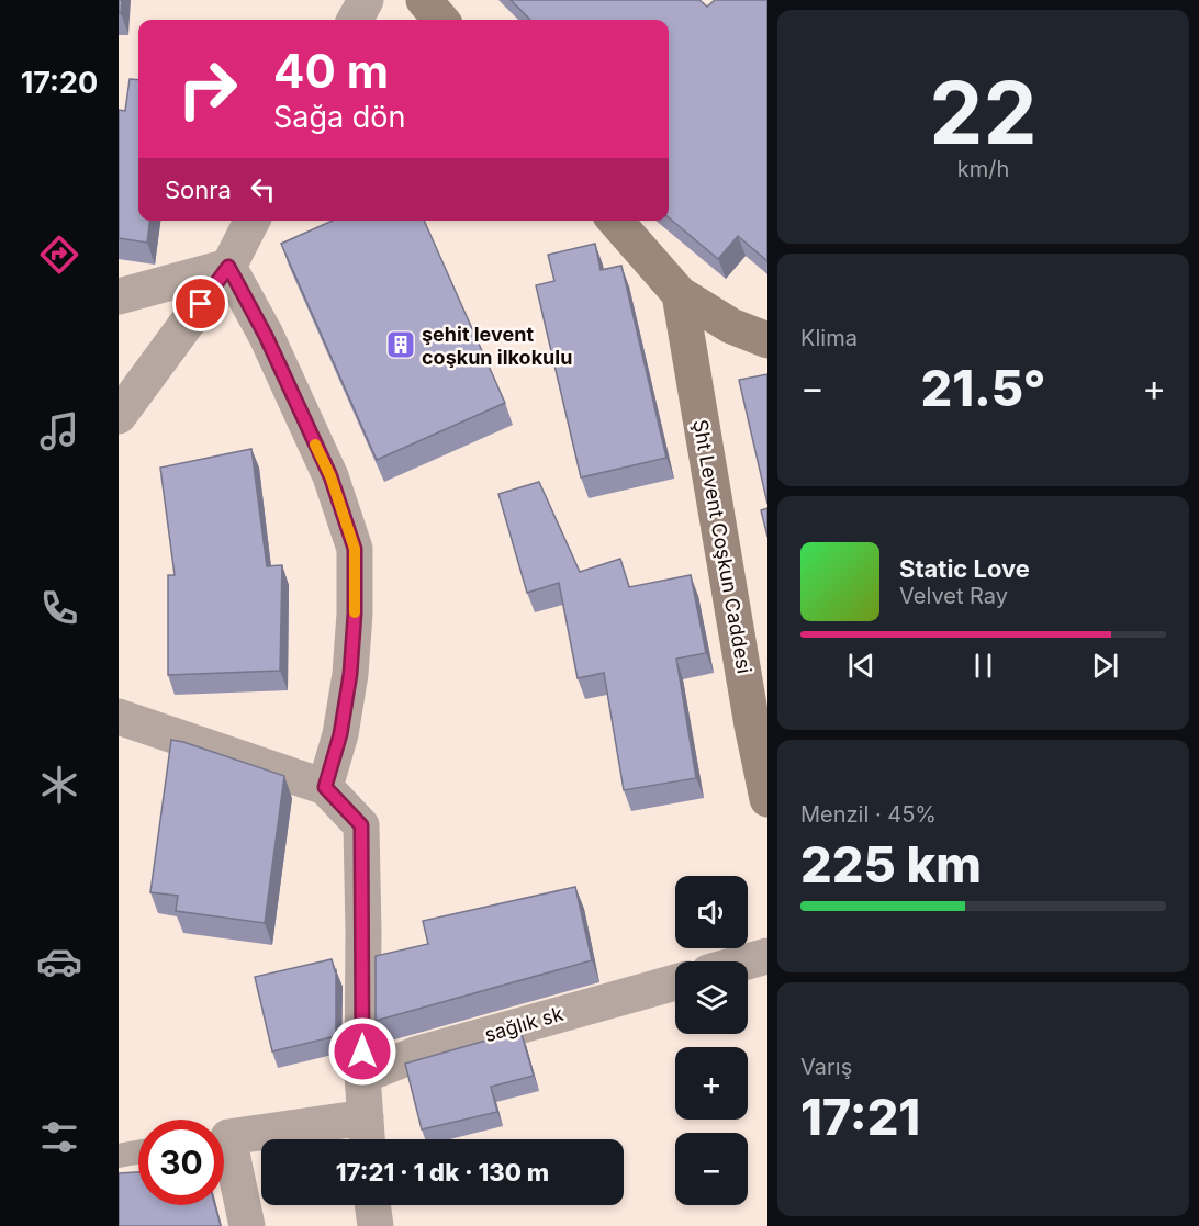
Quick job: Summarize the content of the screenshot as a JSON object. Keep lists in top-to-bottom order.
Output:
{
  "streets": {
    "main road": ["Şht Levent Coşkun Caddesi"],
    "street": ["sağlık sk"]
  },
  "places": {
    "building": ["şehit levent coşkun ilkokulu"]
  },
  "page": {
    "tabs": "17:20",
    "tile": [
      ["22", "km/h"],
      "Klima",
      ["Menzil · 45%", "225 km"],
      ["Varış", "17:21"]
    ],
    "turn": ["40 m", "Sağa dön"],
    "then": "Sonra",
    "heat": ["−", "21.5°", "+"],
    "song": ["Static Love", "Velvet Ray"],
    "map_buttons": ["+", "−"],
    "limit": "30",
    "trip": "17:21 · 1 dk · 130 m"
  }
}
